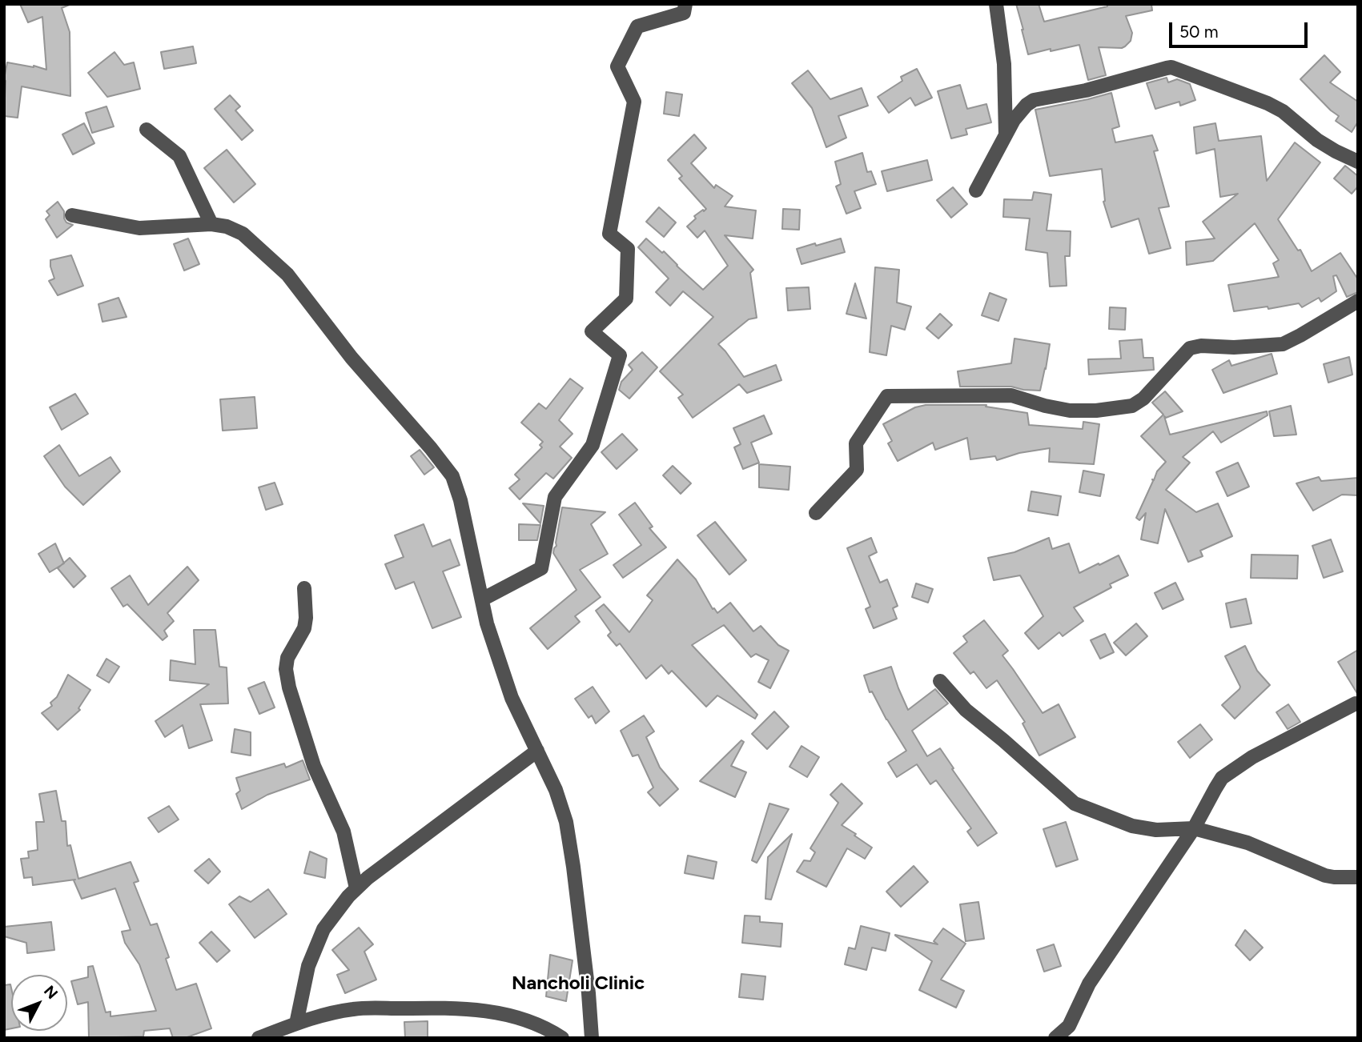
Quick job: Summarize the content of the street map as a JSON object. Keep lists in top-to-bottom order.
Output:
{
  "districts": ["Nancholi Clinic"],
  "scale_bar": "50 m",
  "north": "top right"
}
